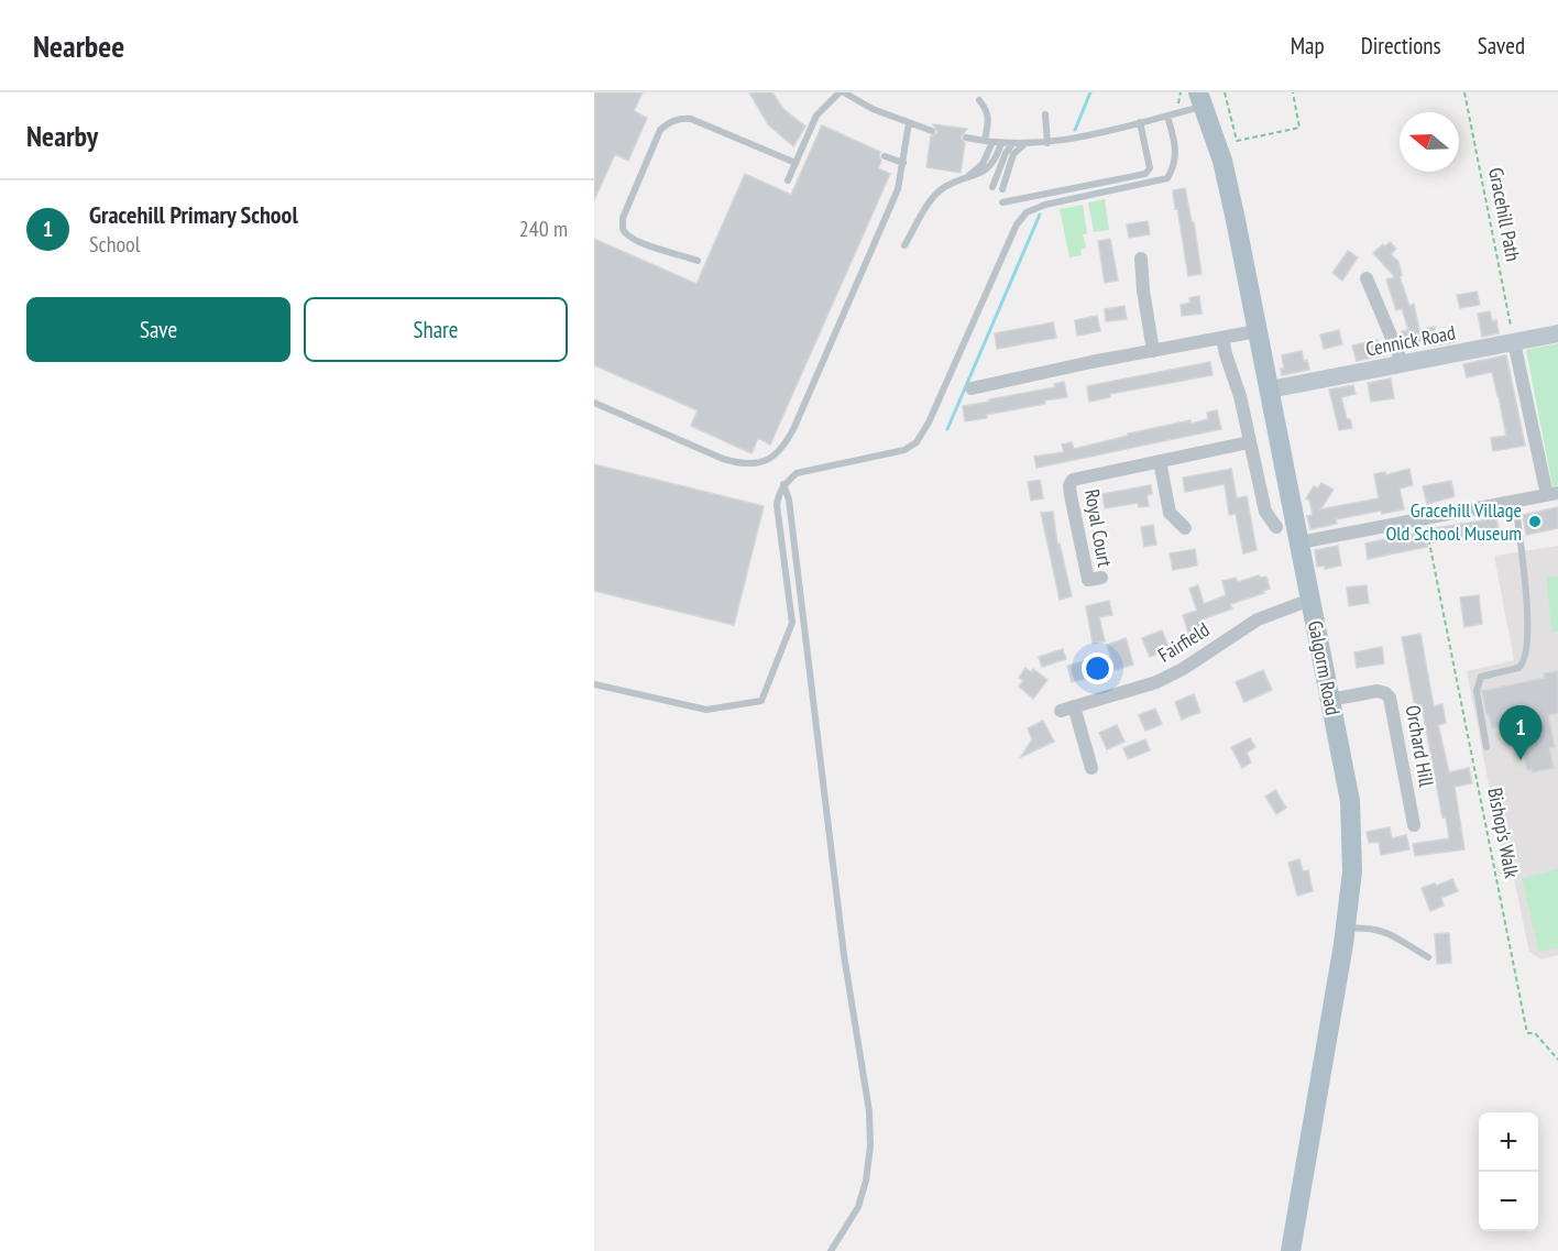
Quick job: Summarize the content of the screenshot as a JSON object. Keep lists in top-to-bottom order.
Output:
{
  "streets": {
    "main road": ["Galgorm Road"],
    "street": [
      "Cennick Road",
      "Royal Court",
      "Fairfield",
      "Orchard Hill"
    ],
    "path": ["Gracehill Path", "Bishop's Walk"]
  },
  "crossings": [
    ["Gracehill Path", "Cennick Road"],
    ["Cennick Road", "Galgorm Road"],
    ["Fairfield", "Galgorm Road"],
    ["Galgorm Road", "Orchard Hill"]
  ],
  "places": ["Gracehill Village Old School Museum"],
  "north": "left",
  "page": {
    "header": "Nearbee",
    "nav": ["Map", "Directions", "Saved"],
    "heading": "Nearby",
    "list": [
      {
        "mark": "1",
        "name": "Gracehill Primary School",
        "note": "School",
        "value": "240 m"
      }
    ],
    "buttons": ["Save", "Share"],
    "pins": "1",
    "map_buttons": ["+", "−"]
  }
}
